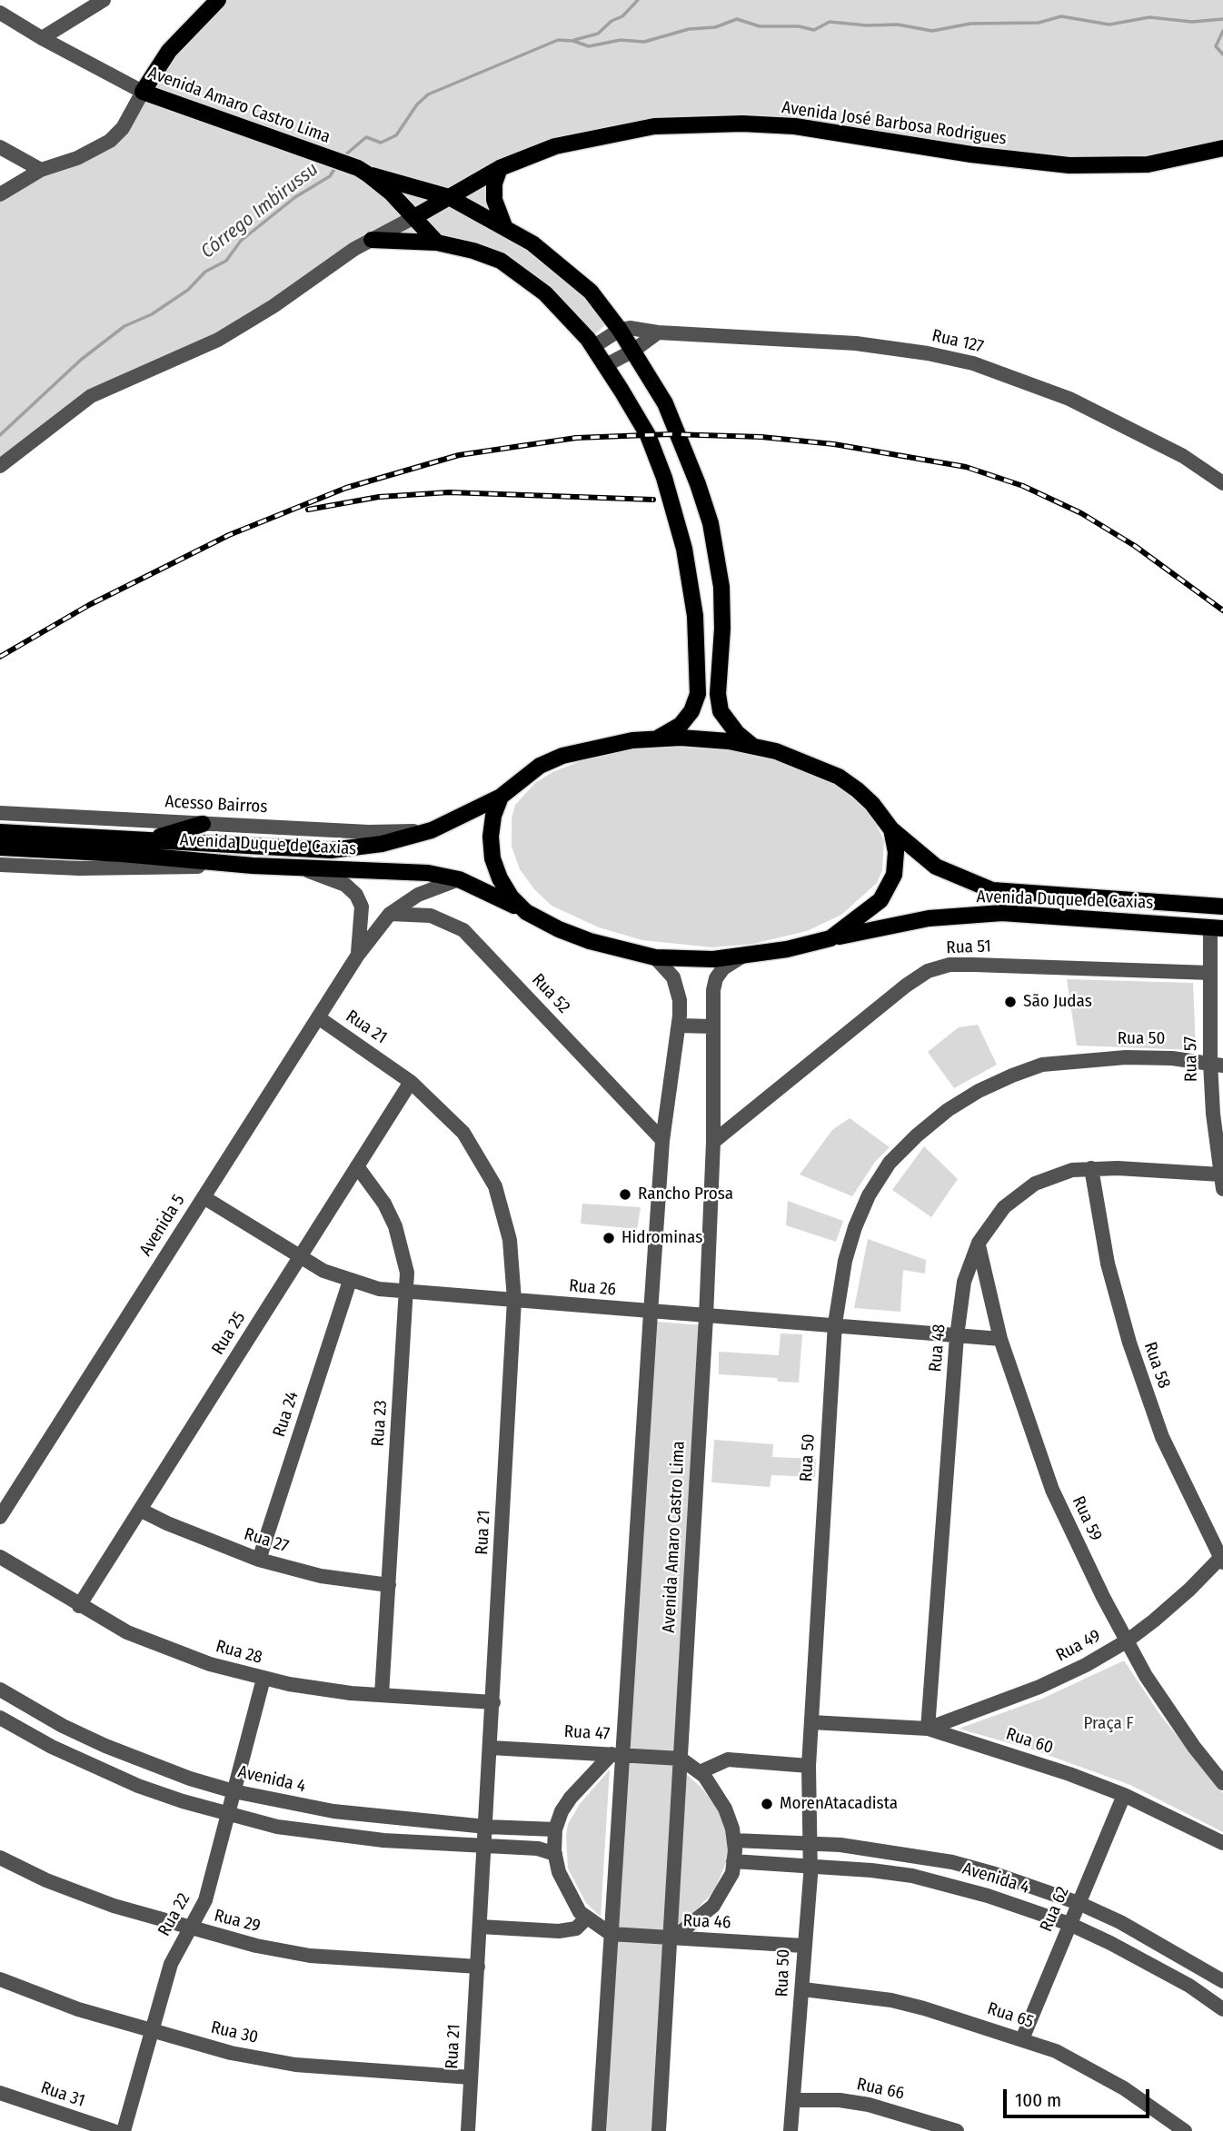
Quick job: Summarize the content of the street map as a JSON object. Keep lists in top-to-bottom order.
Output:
{
  "streets": {
    "main road": ["Avenida Amaro Castro Lima", "Avenida José Barbosa Rodrigues", "Avenida Duque de Caxias"],
    "street": [
      "Rua 127",
      "Acesso Bairros",
      "Rua 51",
      "Rua 52",
      "Rua 21",
      "Rua 50",
      "Rua 57",
      "Avenida 5",
      "Rua 26",
      "Rua 25",
      "Rua 48",
      "Rua 58",
      "Rua 24",
      "Rua 23",
      "Rua 59",
      "Rua 27",
      "Rua 49",
      "Rua 28",
      "Rua 47",
      "Rua 60",
      "Avenida 4",
      "Rua 62",
      "Rua 22",
      "Rua 29",
      "Rua 46",
      "Rua 65",
      "Rua 30",
      "Rua 66",
      "Rua 31"
    ]
  },
  "crossings": [
    ["Avenida Amaro Castro Lima", "Avenida José Barbosa Rodrigues"],
    ["Avenida Amaro Castro Lima", "Rua 127"],
    ["Avenida Amaro Castro Lima", "Avenida Duque de Caxias"],
    ["Avenida Amaro Castro Lima", "Rua 51"],
    ["Avenida Amaro Castro Lima", "Rua 26"],
    ["Avenida Amaro Castro Lima", "Rua 47"],
    ["Avenida Amaro Castro Lima", "Rua 46"],
    ["Acesso Bairros", "Avenida Duque de Caxias"],
    ["Avenida Duque de Caxias", "Rua 57"],
    ["Avenida Duque de Caxias", "Avenida 5"],
    ["Rua 51", "Rua 57"],
    ["Rua 52", "Avenida 5"],
    ["Rua 21", "Avenida 5"],
    ["Rua 21", "Rua 26"],
    ["Rua 21", "Rua 25"],
    ["Rua 21", "Rua 28"],
    ["Rua 21", "Rua 47"],
    ["Rua 21", "Avenida 4"],
    ["Rua 21", "Rua 29"],
    ["Rua 21", "Rua 30"],
    ["Rua 50", "Rua 57"],
    ["Rua 50", "Rua 26"],
    ["Rua 50", "Rua 60"],
    ["Rua 50", "Avenida 4"],
    ["Rua 50", "Rua 46"],
    ["Rua 50", "Rua 65"],
    ["Rua 50", "Rua 66"],
    ["Rua 57", "Rua 48"],
    ["Avenida 5", "Rua 26"],
    ["Rua 26", "Rua 25"],
    ["Rua 26", "Rua 48"],
    ["Rua 26", "Rua 24"],
    ["Rua 26", "Rua 23"],
    ["Rua 26", "Rua 59"],
    ["Rua 25", "Rua 23"],
    ["Rua 25", "Rua 27"],
    ["Rua 25", "Rua 28"],
    ["Rua 48", "Rua 58"],
    ["Rua 48", "Rua 59"],
    ["Rua 48", "Rua 49"],
    ["Rua 48", "Rua 60"],
    ["Rua 58", "Rua 49"],
    ["Rua 24", "Rua 27"],
    ["Rua 23", "Rua 27"],
    ["Rua 23", "Rua 28"],
    ["Rua 59", "Rua 49"],
    ["Rua 49", "Rua 60"],
    ["Rua 28", "Rua 22"],
    ["Rua 60", "Rua 62"],
    ["Avenida 4", "Rua 62"],
    ["Avenida 4", "Rua 22"],
    ["Rua 62", "Rua 65"],
    ["Rua 22", "Rua 29"],
    ["Rua 22", "Rua 30"]
  ],
  "water": ["Córrego Imbirussu"],
  "parks": ["Praça F"],
  "places": [
    "São Judas",
    "Rancho Prosa",
    "Hidrominas",
    "MorenAtacadista"
  ],
  "scale_bar": "100 m"
}
